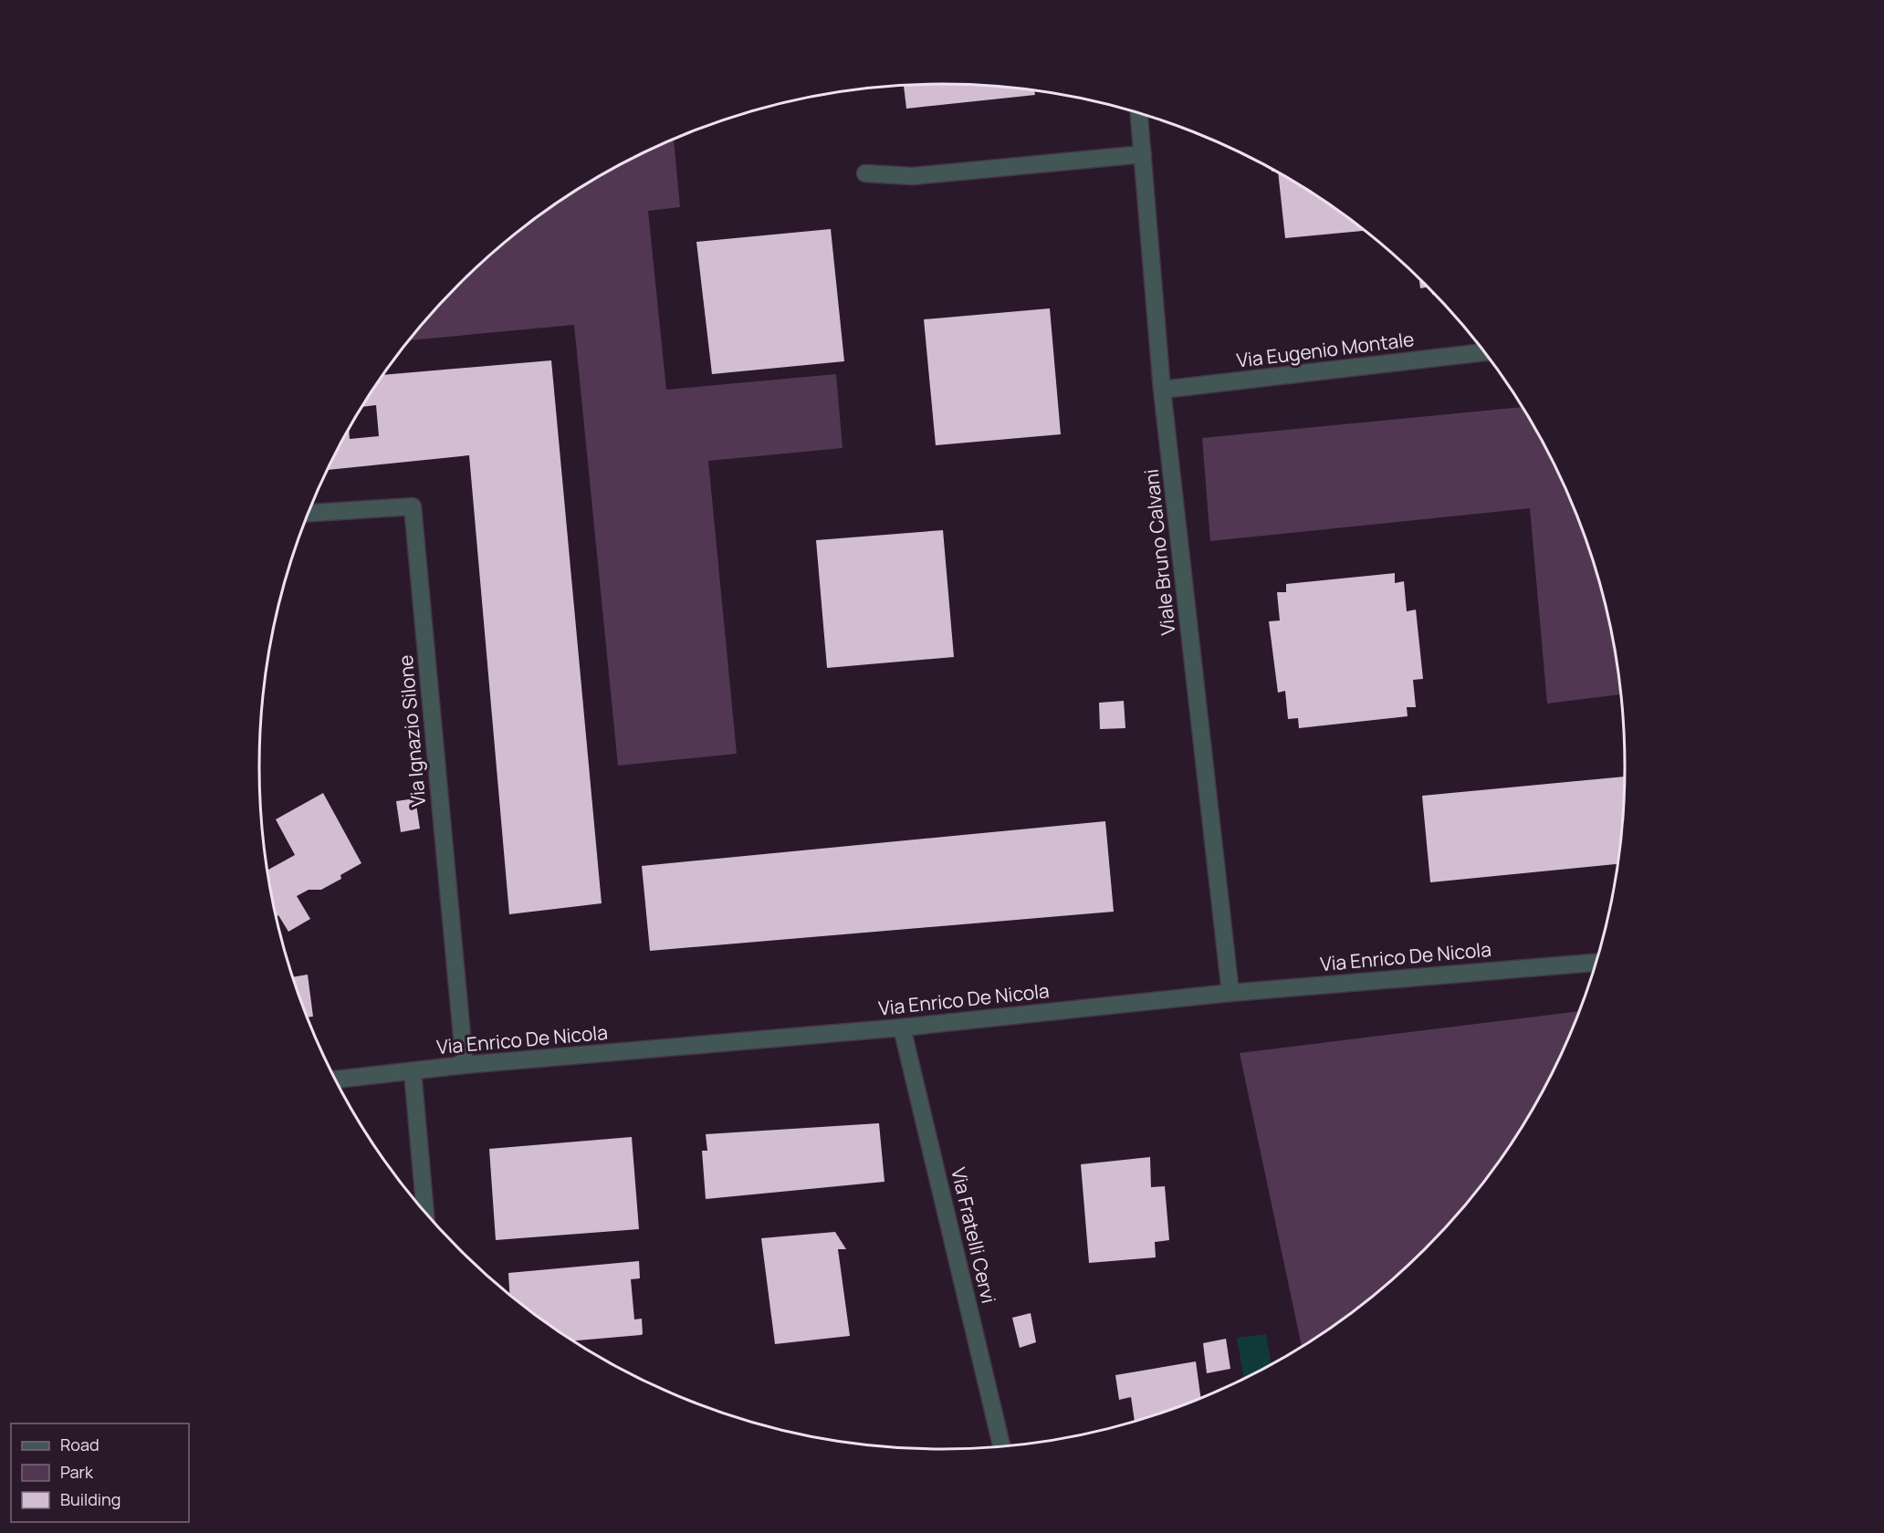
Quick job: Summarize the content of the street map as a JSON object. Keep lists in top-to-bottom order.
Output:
{
  "streets": {
    "street": [
      "Via Eugenio Montale",
      "Viale Bruno Calvani",
      "Via Ignazio Silone",
      "Via Enrico De Nicola",
      "Via Fratelli Cervi"
    ]
  },
  "crossings": [
    ["Via Eugenio Montale", "Viale Bruno Calvani"],
    ["Viale Bruno Calvani", "Via Enrico De Nicola"],
    ["Via Ignazio Silone", "Via Enrico De Nicola"],
    ["Via Enrico De Nicola", "Via Fratelli Cervi"]
  ],
  "legend": ["Road", "Park", "Building"]
}
